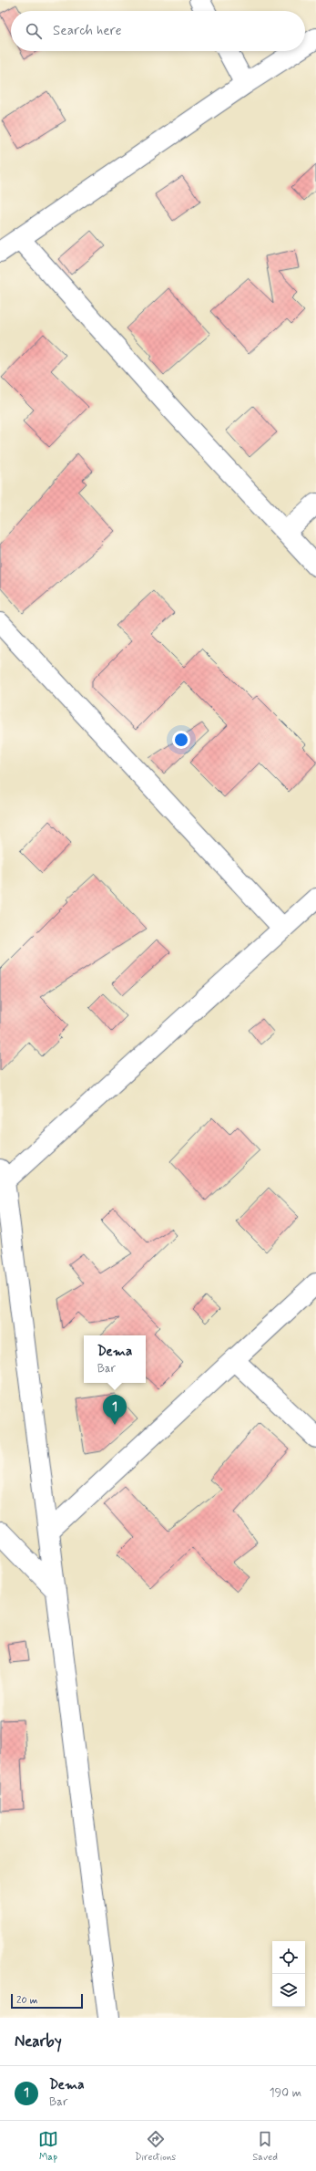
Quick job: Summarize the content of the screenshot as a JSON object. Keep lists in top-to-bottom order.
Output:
{
  "scale_bar": "20 m",
  "page": {
    "search": "Search here",
    "popup": ["Dema", "Bar"],
    "pins": "1",
    "scale": "20 m",
    "heading": "Nearby",
    "list": [
      {
        "mark": "1",
        "name": "Dema",
        "note": "Bar",
        "value": "190 m"
      }
    ],
    "nav": ["Map", "Directions", "Saved"]
  }
}
